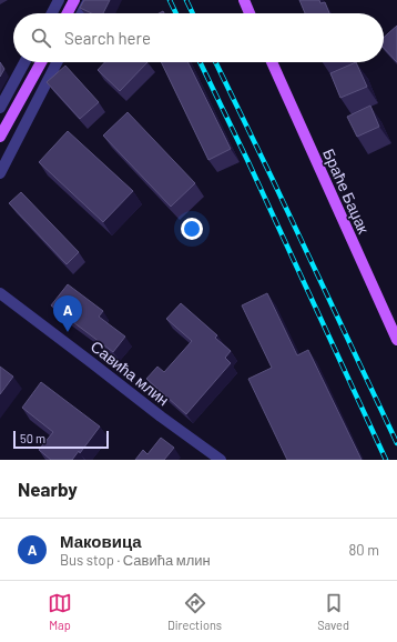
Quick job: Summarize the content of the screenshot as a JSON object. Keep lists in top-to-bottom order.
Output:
{
  "streets": {
    "main road": ["Браће Баџак"],
    "street": ["Савића млин"]
  },
  "scale_bar": "50 m",
  "page": {
    "search": "Search here",
    "pins": "A",
    "scale": "50 m",
    "heading": "Nearby",
    "list": [
      {
        "mark": "A",
        "name": "Маковица",
        "note": "Bus stop · Савића млин",
        "value": "80 m"
      }
    ],
    "nav": ["Map", "Directions", "Saved"]
  }
}
